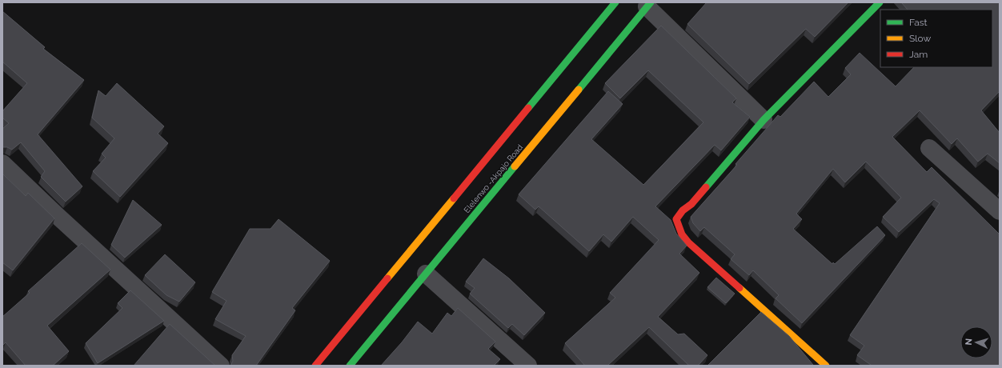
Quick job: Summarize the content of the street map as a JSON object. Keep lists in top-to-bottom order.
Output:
{
  "streets": {
    "main road": ["Elelenwo -Akpajo Road"]
  },
  "legend": ["Fast", "Slow", "Jam"],
  "north": "left"
}
